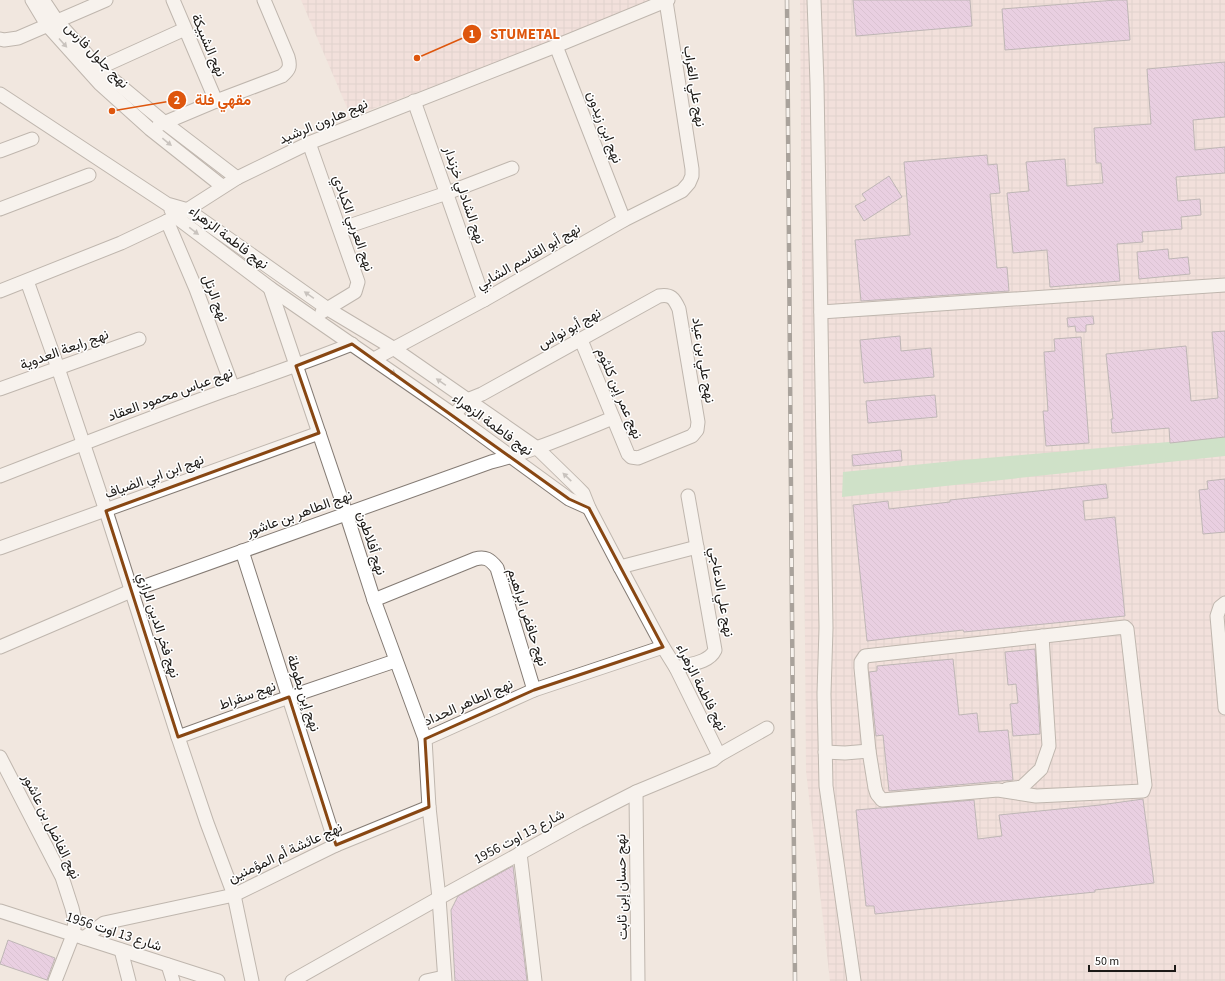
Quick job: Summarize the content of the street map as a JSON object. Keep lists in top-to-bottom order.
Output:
{
  "streets": {
    "street": [
      "نهج الشبيكة",
      "نهج جلول فارس",
      "نهج علي الغراب",
      "نهج هارون الرشيد",
      "نهج ابن زيدون",
      "نهج الشادلي خزندار",
      "نهج العربي الكبادي",
      "نهج فاطمة الزهراء",
      "نهج أبو القاسم الشابي",
      "نهج الرتل",
      "نهج أبو نواس",
      "نهج رابعة العدوية",
      "نهج علي بن عياد",
      "نهج عمر إبن كلثوم",
      "نهج عباس محمود العقاد",
      "نهج ابن ابي الضياف",
      "نهج الطاهر بن عاشور",
      "نهج أفلاطون",
      "نهج علي الدعاجي",
      "نهج حافض ابراهيم",
      "نهج فخر الدين الرازي",
      "نهج إبن بطوطة",
      "نهج سقراط",
      "نهج الطاهر الحداد",
      "نهج الفاضل بن عاشور",
      "شارع 13 اوت 1956",
      "نهج عائشة أم المؤمنين",
      "نهج حسان إبن ثابت"
    ]
  },
  "crossings": [
    ["نهج جلول فارس", "نهج هارون الرشيد"],
    ["نهج علي الغراب", "نهج هارون الرشيد"],
    ["نهج علي الغراب", "نهج أبو القاسم الشابي"],
    ["نهج هارون الرشيد", "نهج ابن زيدون"],
    ["نهج هارون الرشيد", "نهج الشادلي خزندار"],
    ["نهج هارون الرشيد", "نهج العربي الكبادي"],
    ["نهج هارون الرشيد", "نهج فاطمة الزهراء"],
    ["نهج هارون الرشيد", "نهج الرتل"],
    ["نهج هارون الرشيد", "نهج فخر الدين الرازي"],
    ["نهج ابن زيدون", "نهج أبو القاسم الشابي"],
    ["نهج الشادلي خزندار", "نهج أبو القاسم الشابي"],
    ["نهج العربي الكبادي", "نهج فاطمة الزهراء"],
    ["نهج فاطمة الزهراء", "نهج أبو القاسم الشابي"],
    ["نهج فاطمة الزهراء", "نهج الرتل"],
    ["نهج فاطمة الزهراء", "نهج أبو نواس"],
    ["نهج فاطمة الزهراء", "نهج عباس محمود العقاد"],
    ["نهج فاطمة الزهراء", "نهج الطاهر بن عاشور"],
    ["نهج فاطمة الزهراء", "نهج أفلاطون"],
    ["نهج فاطمة الزهراء", "نهج علي الدعاجي"],
    ["نهج فاطمة الزهراء", "نهج الطاهر الحداد"],
    ["نهج فاطمة الزهراء", "شارع 13 اوت 1956"],
    ["نهج الرتل", "نهج عباس محمود العقاد"],
    ["نهج أبو نواس", "نهج علي بن عياد"],
    ["نهج أبو نواس", "نهج عمر إبن كلثوم"],
    ["نهج رابعة العدوية", "نهج فخر الدين الرازي"],
    ["نهج علي بن عياد", "نهج عمر إبن كلثوم"],
    ["نهج عمر إبن كلثوم", "نهج الطاهر بن عاشور"],
    ["نهج عباس محمود العقاد", "نهج أفلاطون"],
    ["نهج عباس محمود العقاد", "نهج فخر الدين الرازي"],
    ["نهج ابن ابي الضياف", "نهج أفلاطون"],
    ["نهج ابن ابي الضياف", "نهج فخر الدين الرازي"],
    ["نهج الطاهر بن عاشور", "نهج أفلاطون"],
    ["نهج الطاهر بن عاشور", "نهج فخر الدين الرازي"],
    ["نهج الطاهر بن عاشور", "نهج إبن بطوطة"],
    ["نهج أفلاطون", "نهج حافض ابراهيم"],
    ["نهج أفلاطون", "نهج سقراط"],
    ["نهج أفلاطون", "نهج الطاهر الحداد"],
    ["نهج حافض ابراهيم", "نهج الطاهر الحداد"],
    ["نهج فخر الدين الرازي", "نهج سقراط"],
    ["نهج فخر الدين الرازي", "نهج عائشة أم المؤمنين"],
    ["نهج إبن بطوطة", "نهج سقراط"],
    ["نهج إبن بطوطة", "نهج عائشة أم المؤمنين"],
    ["نهج الطاهر الحداد", "شارع 13 اوت 1956"],
    ["نهج الطاهر الحداد", "نهج عائشة أم المؤمنين"],
    ["نهج الفاضل بن عاشور", "شارع 13 اوت 1956"],
    ["نهج الفاضل بن عاشور", "نهج عائشة أم المؤمنين"],
    ["شارع 13 اوت 1956", "نهج عائشة أم المؤمنين"],
    ["شارع 13 اوت 1956", "نهج حسان إبن ثابت"]
  ],
  "places": ["STUMETAL", "مقهي فلة"],
  "scale_bar": "50 m"
}
